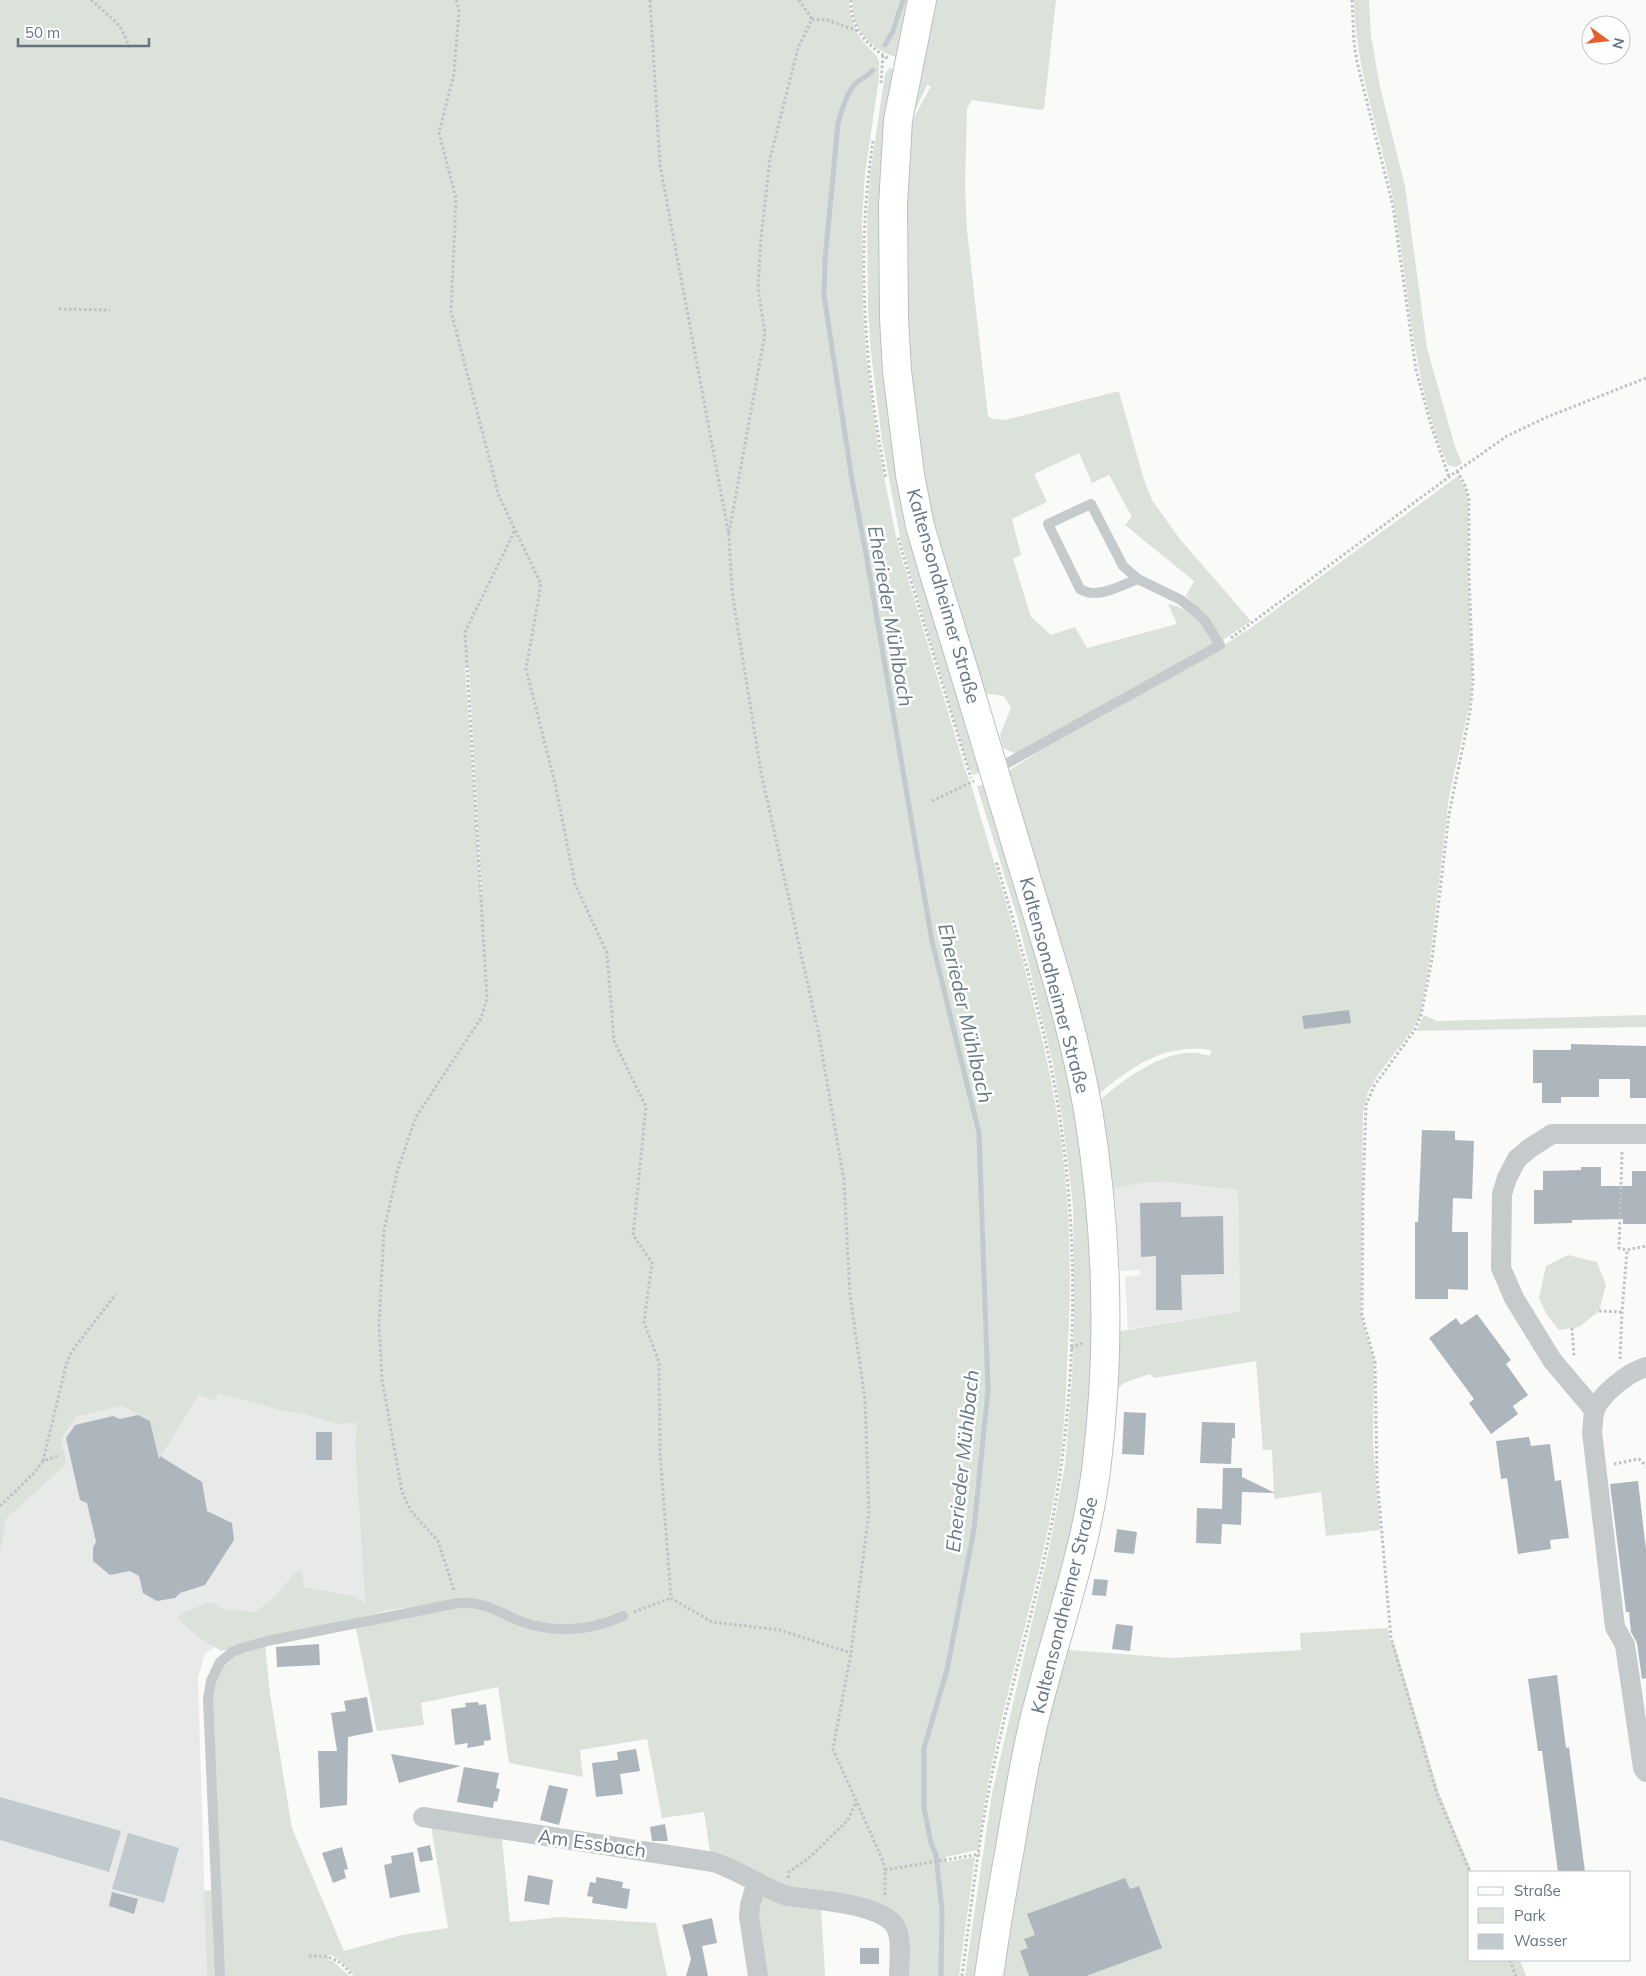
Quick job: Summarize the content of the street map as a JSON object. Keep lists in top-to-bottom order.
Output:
{
  "streets": {
    "main road": ["Kaltensondheimer Straße"],
    "street": ["Am Essbach"]
  },
  "water": ["Eherieder Mühlbach"],
  "legend": ["Straße", "Park", "Wasser"],
  "scale_bar": "50 m",
  "north": "right"
}
